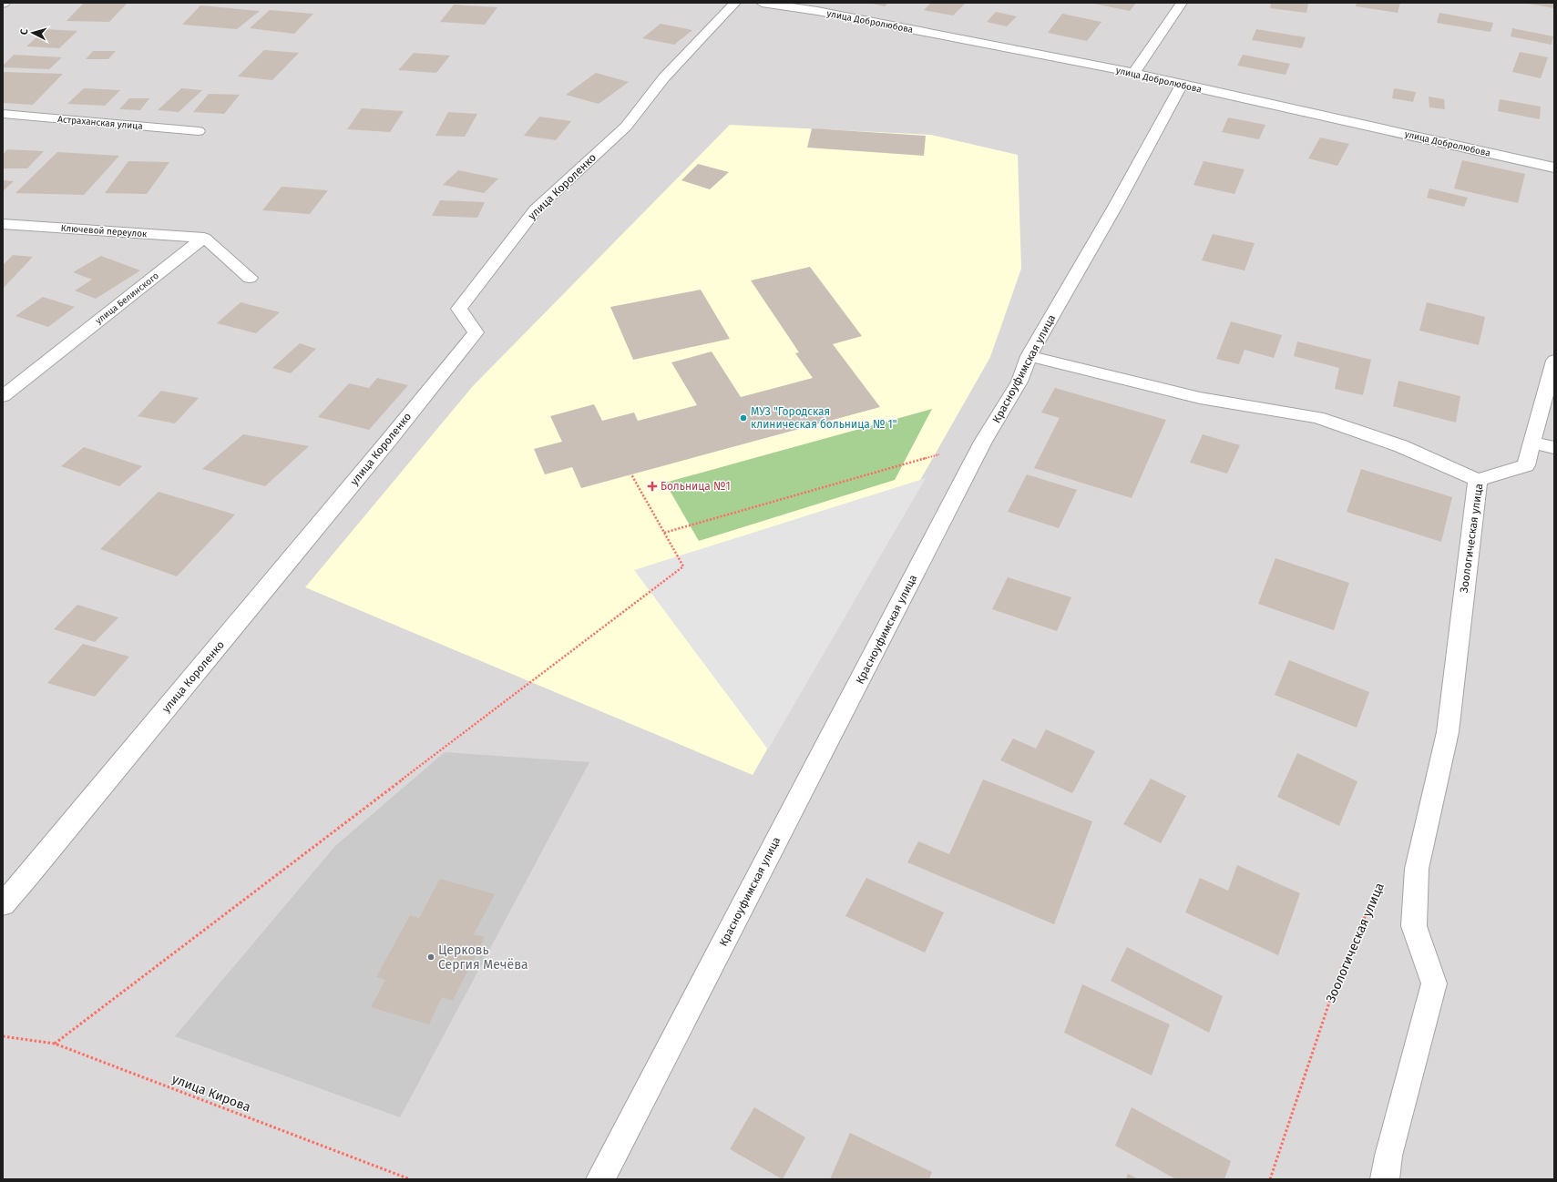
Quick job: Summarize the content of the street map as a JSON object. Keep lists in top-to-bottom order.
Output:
{
  "streets": {
    "street": [
      "улица Добролюбова",
      "Астраханская улица",
      "улица Короленко",
      "Ключевой переулок",
      "улица Белинского",
      "Красноуфимская улица",
      "Зоологическая улица"
    ],
    "path": ["улица Кирова"]
  },
  "crossings": [
    ["улица Добролюбова", "Красноуфимская улица"],
    ["Ключевой переулок", "улица Белинского"]
  ],
  "places": {
    "other": ["МУЗ \"Городская клиническая больница № 1\"", "Церковь Сергия Мечёва"],
    "health": ["Больница №1"]
  },
  "north": "left"
}
